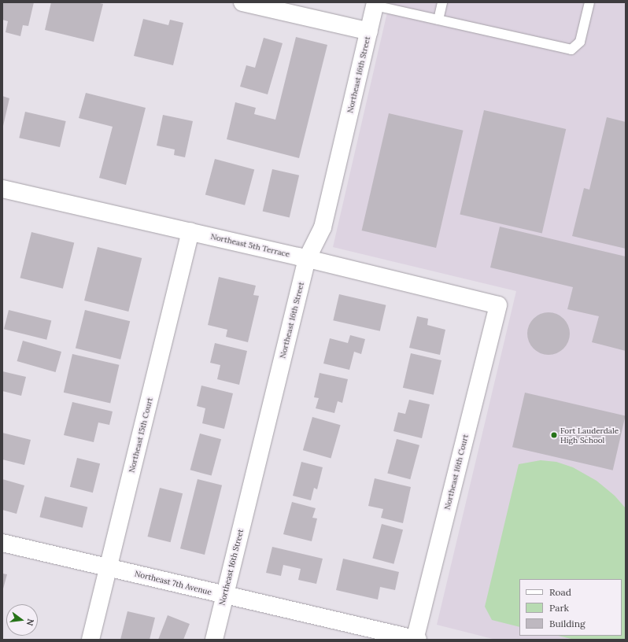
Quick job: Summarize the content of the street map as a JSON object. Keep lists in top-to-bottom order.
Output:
{
  "streets": {
    "street": [
      "Northeast 16th Street",
      "Northeast 5th Terrace",
      "Northeast 15th Court",
      "Northeast 16th Court",
      "Northeast 7th Avenue"
    ]
  },
  "crossings": [
    ["Northeast 16th Street", "Northeast 5th Terrace"],
    ["Northeast 16th Street", "Northeast 7th Avenue"],
    ["Northeast 5th Terrace", "Northeast 15th Court"],
    ["Northeast 5th Terrace", "Northeast 16th Court"],
    ["Northeast 15th Court", "Northeast 7th Avenue"],
    ["Northeast 16th Court", "Northeast 7th Avenue"]
  ],
  "places": ["Fort Lauderdale High School"],
  "legend": ["Road", "Park", "Building"],
  "north": "right"
}
